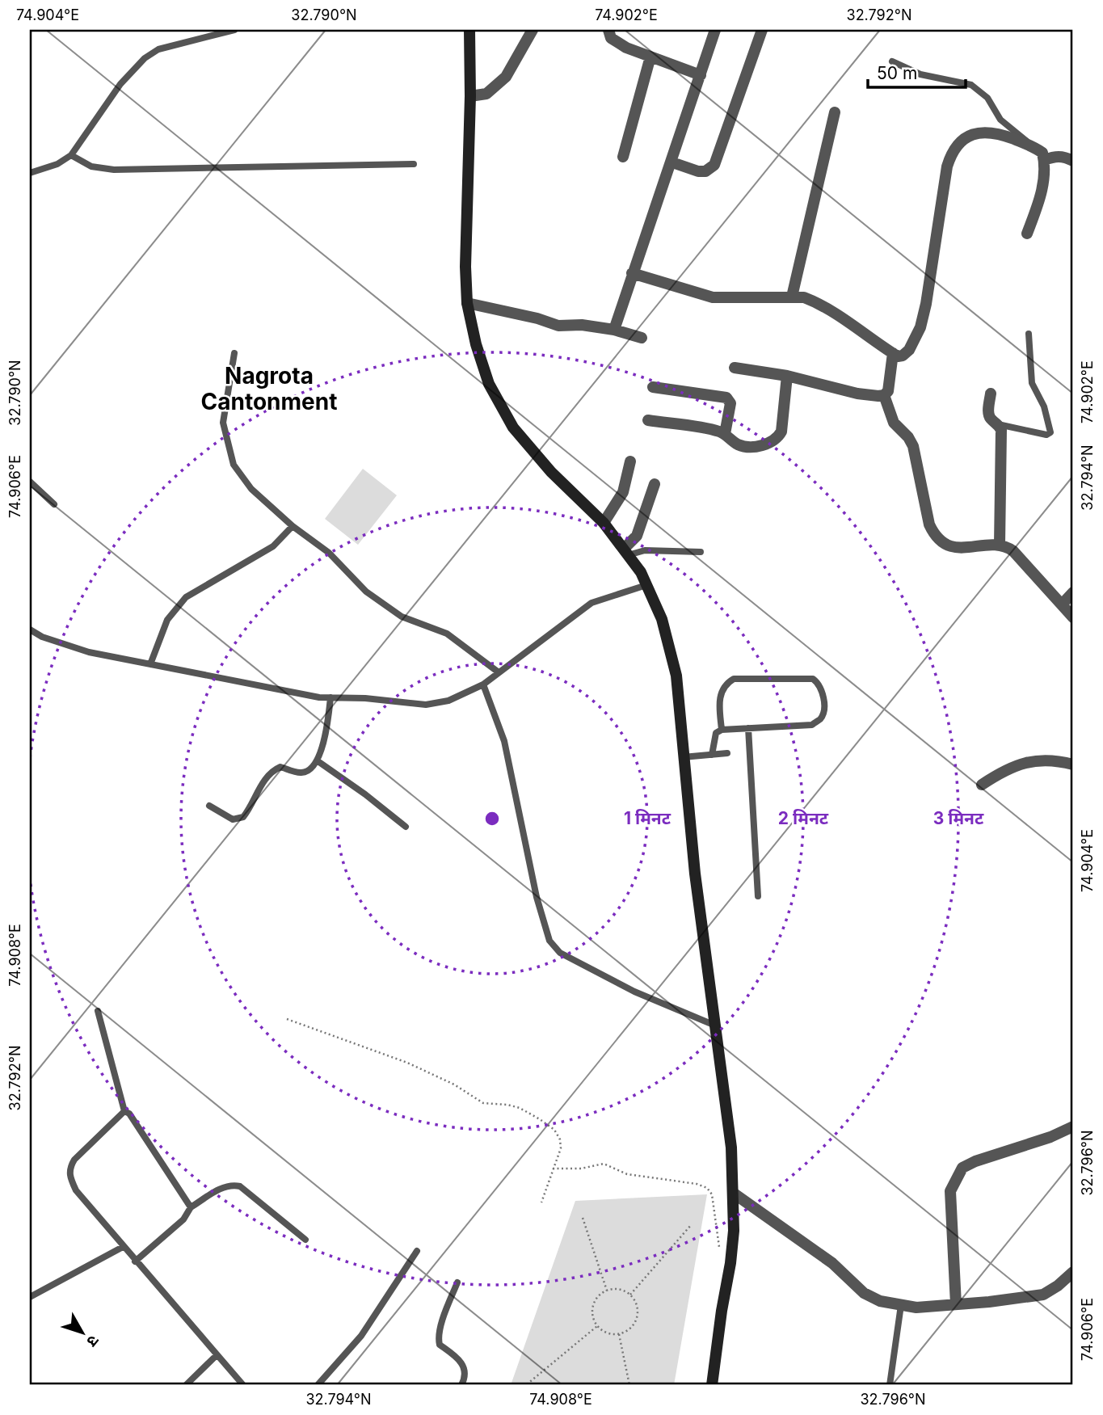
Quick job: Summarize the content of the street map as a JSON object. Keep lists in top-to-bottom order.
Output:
{
  "districts": ["Nagrota Cantonment"],
  "scale_bar": "50 m",
  "north": "bottom right",
  "coordinates": [
    "74.904°E",
    "32.790°N",
    "74.902°E",
    "32.792°N",
    "32.794°N",
    "74.906°E",
    "74.908°E",
    "32.796°N"
  ],
  "rings": ["1 मिनट", "2 मिनट", "3 मिनट"]
}
